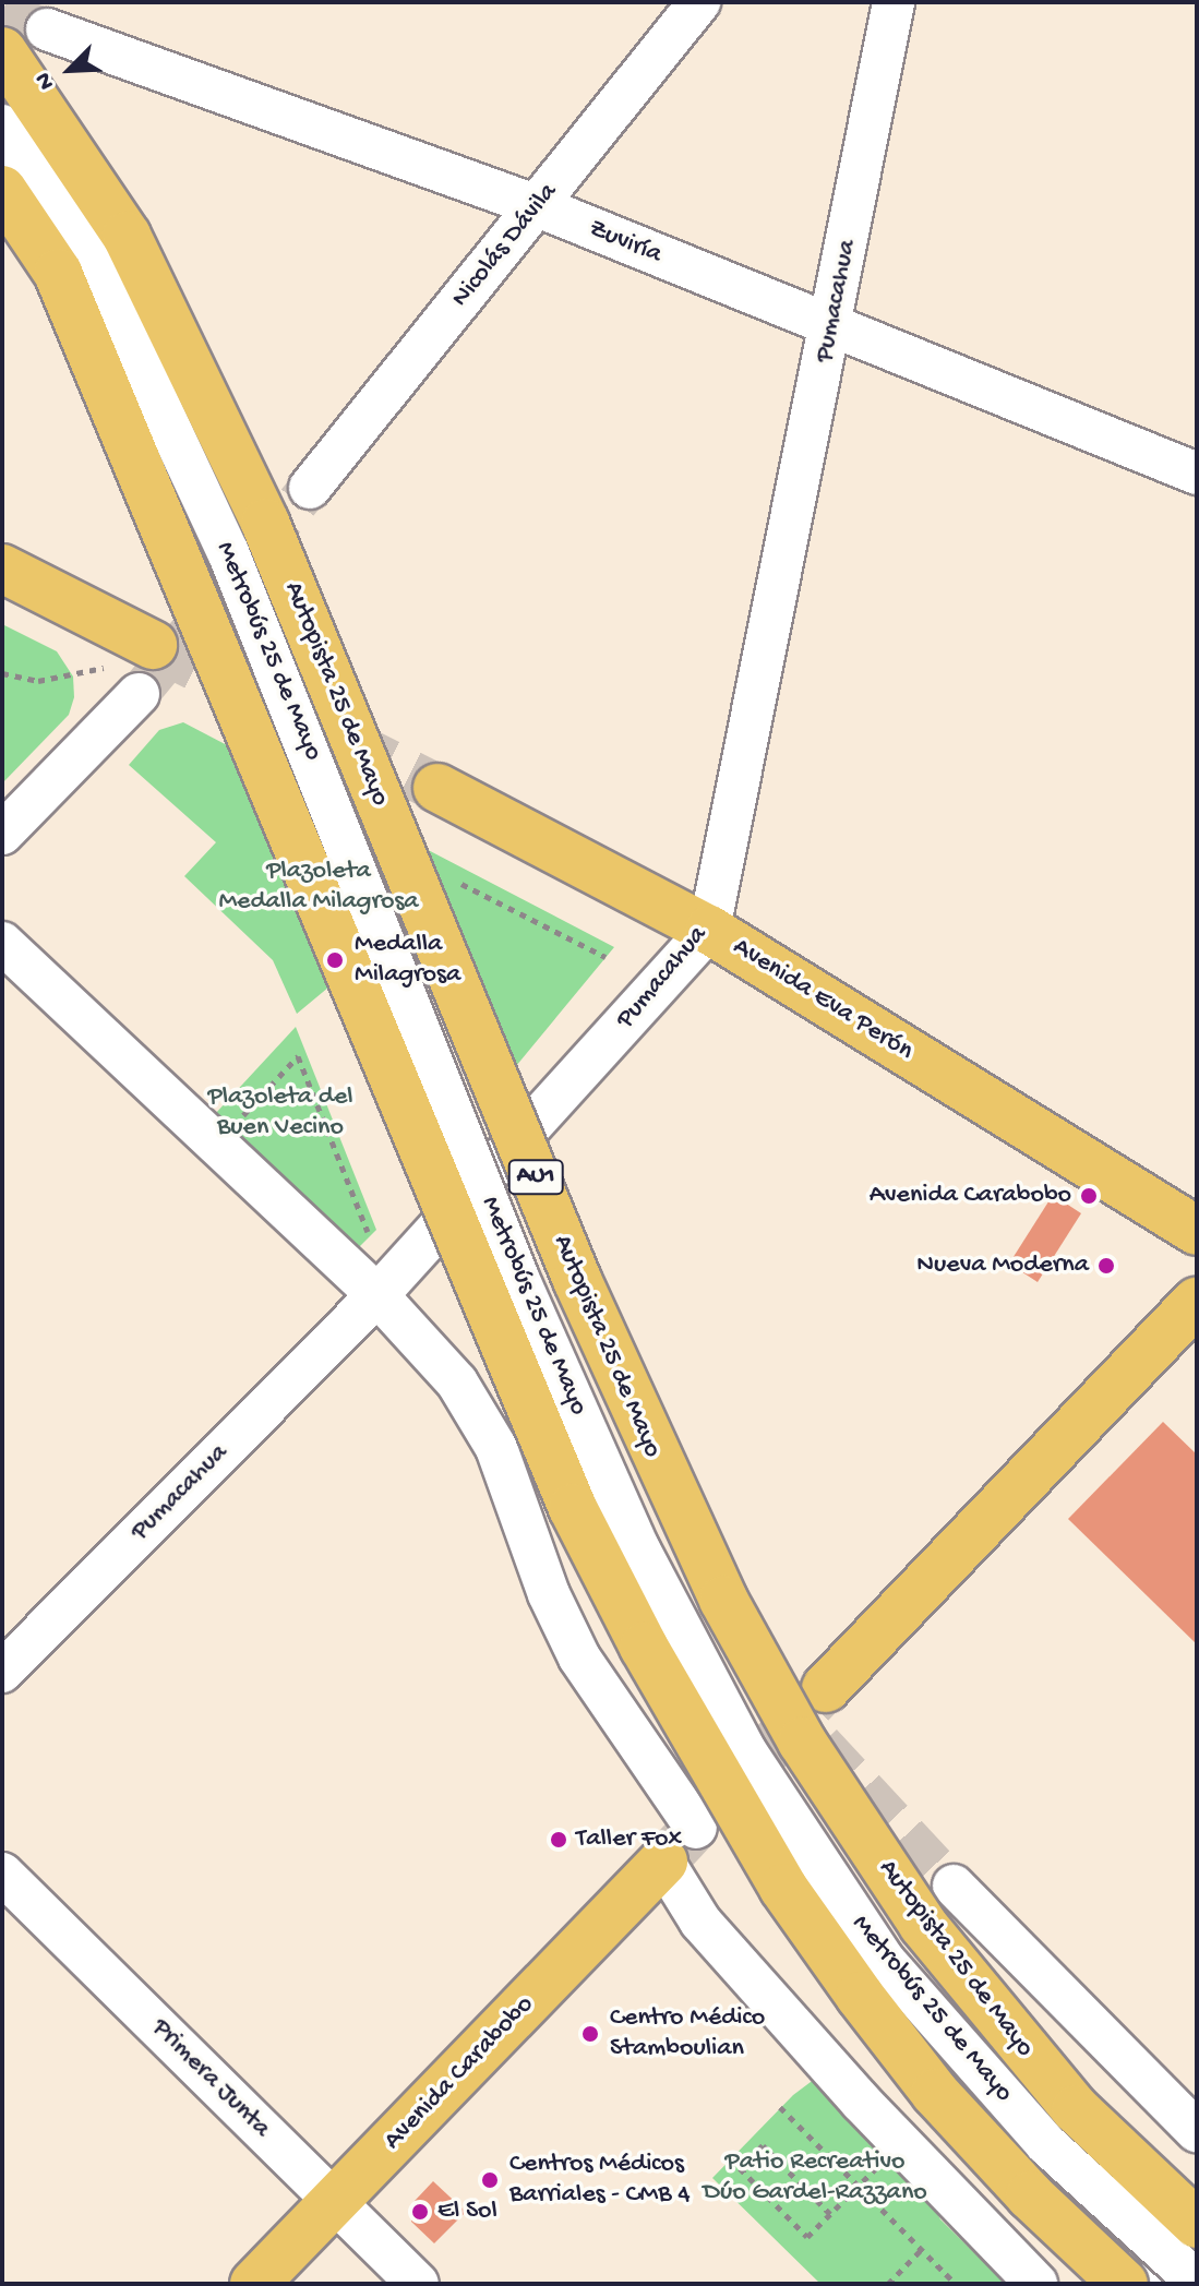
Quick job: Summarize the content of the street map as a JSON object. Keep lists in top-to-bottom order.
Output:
{
  "streets": {
    "main road": [
      "Autopista 25 de Mayo",
      "Avenida Eva Perón",
      "AU1",
      "Avenida Carabobo"
    ],
    "street": [
      "Zuviría",
      "Nicolás Dávila",
      "Pumacahua",
      "Metrobús 25 de Mayo",
      "Primera Junta"
    ]
  },
  "crossings": [
    ["Zuviría", "Nicolás Dávila"],
    ["Zuviría", "Pumacahua"],
    ["Pumacahua", "Avenida Eva Perón"],
    ["Avenida Carabobo", "Primera Junta"]
  ],
  "parks": ["Plazoleta Medalla Milagrosa", "Plazoleta del Buen Vecino", "Patio Recreativo Dúo Gardel-Razzano"],
  "places": [
    "Medalla Milagrosa",
    "Avenida Carabobo",
    "Nueva Moderna",
    "Taller Fox",
    "Centro Médico Stamboulian",
    "Centros Médicos Barriales - CMB 4",
    "El Sol"
  ],
  "north": "bottom left"
}
